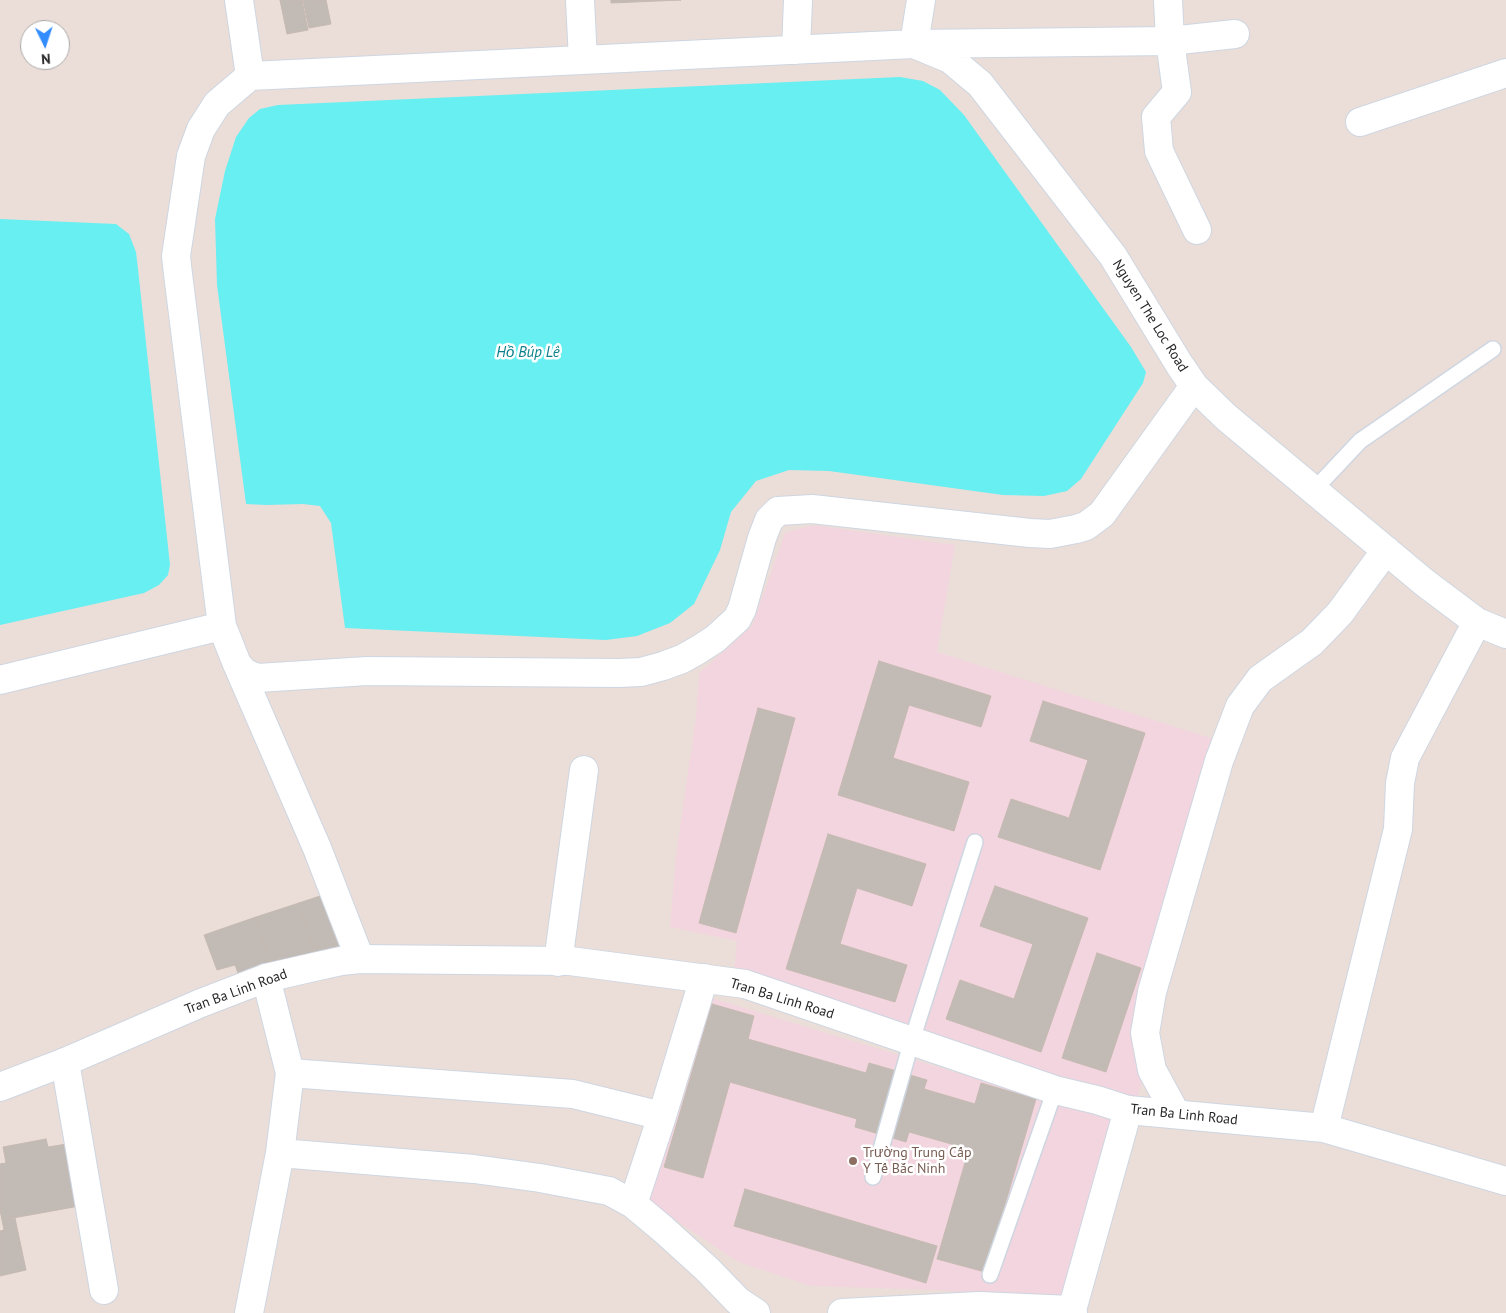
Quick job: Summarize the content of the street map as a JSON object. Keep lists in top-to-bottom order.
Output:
{
  "streets": {
    "street": ["Nguyen The Loc Road", "Tran Ba Linh Road"]
  },
  "water": ["Hồ Búp Lê"],
  "places": ["Trường Trung Cấp Y Tế Bắc Ninh"],
  "north": "bottom"
}
